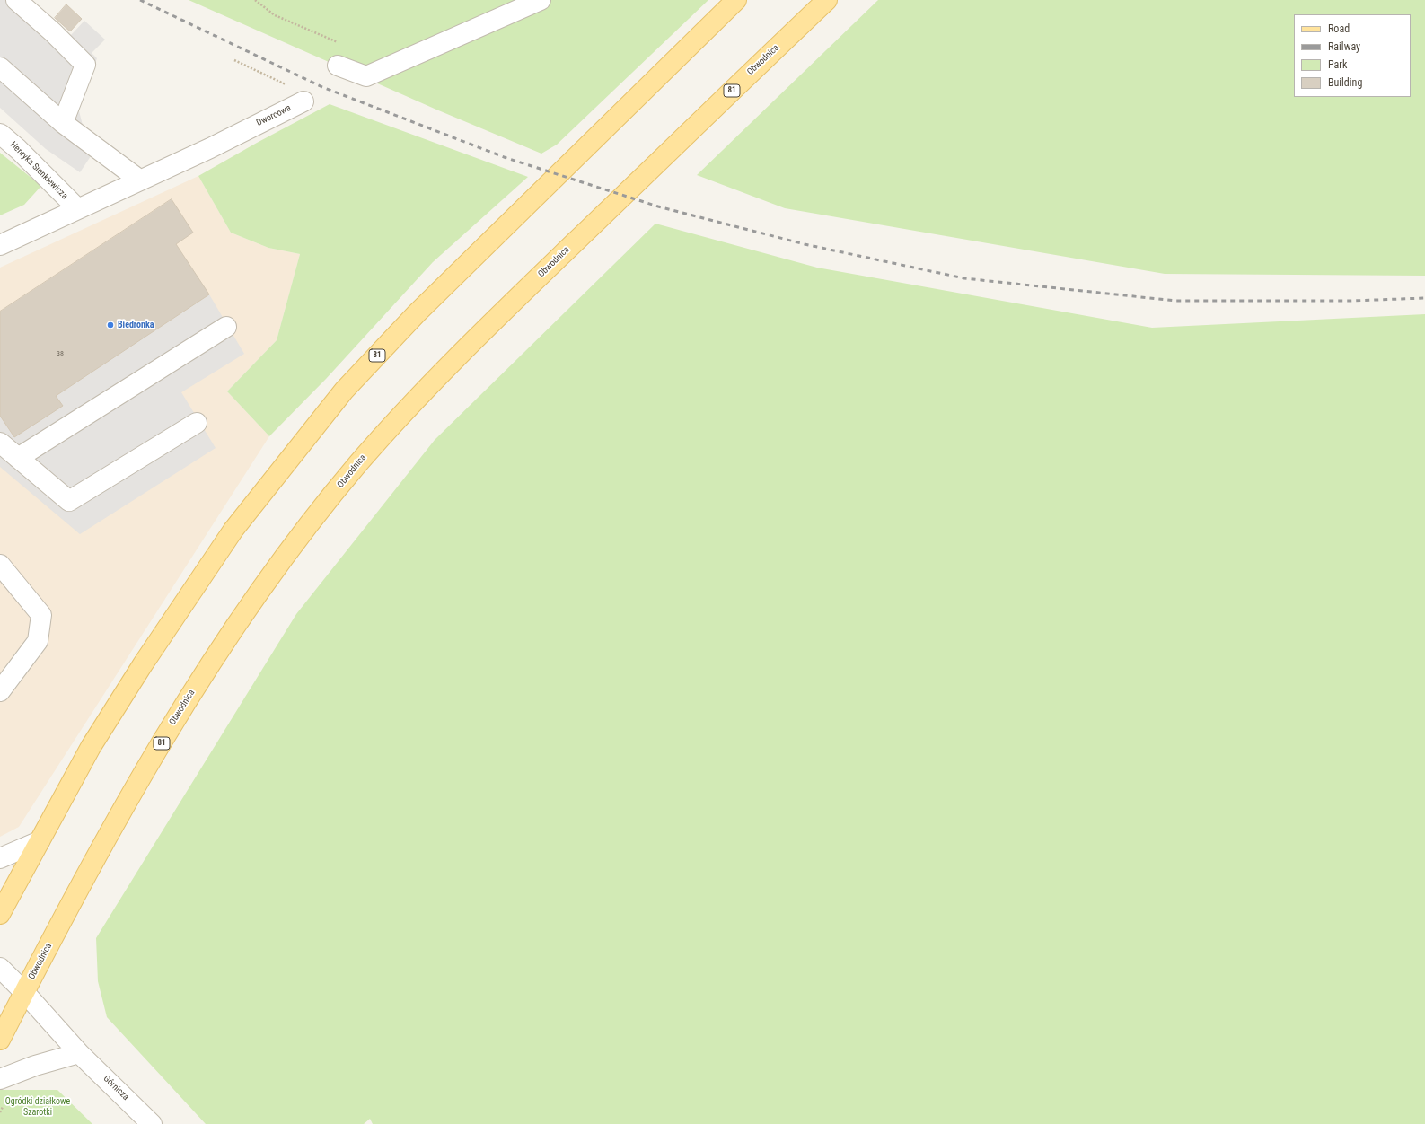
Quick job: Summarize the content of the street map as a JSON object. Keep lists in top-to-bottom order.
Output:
{
  "streets": {
    "main road": ["Obwodnica", "81"],
    "street": ["Dworcowa", "Henryka Sienkiewicza", "Górnicza"]
  },
  "crossings": [
    ["Obwodnica", "Górnicza"],
    ["Dworcowa", "Henryka Sienkiewicza"]
  ],
  "parks": ["Ogródki działkowe Szarotki"],
  "places": ["Biedronka"],
  "house_numbers": ["38"],
  "legend": [
    "Road",
    "Railway",
    "Park",
    "Building"
  ]
}
